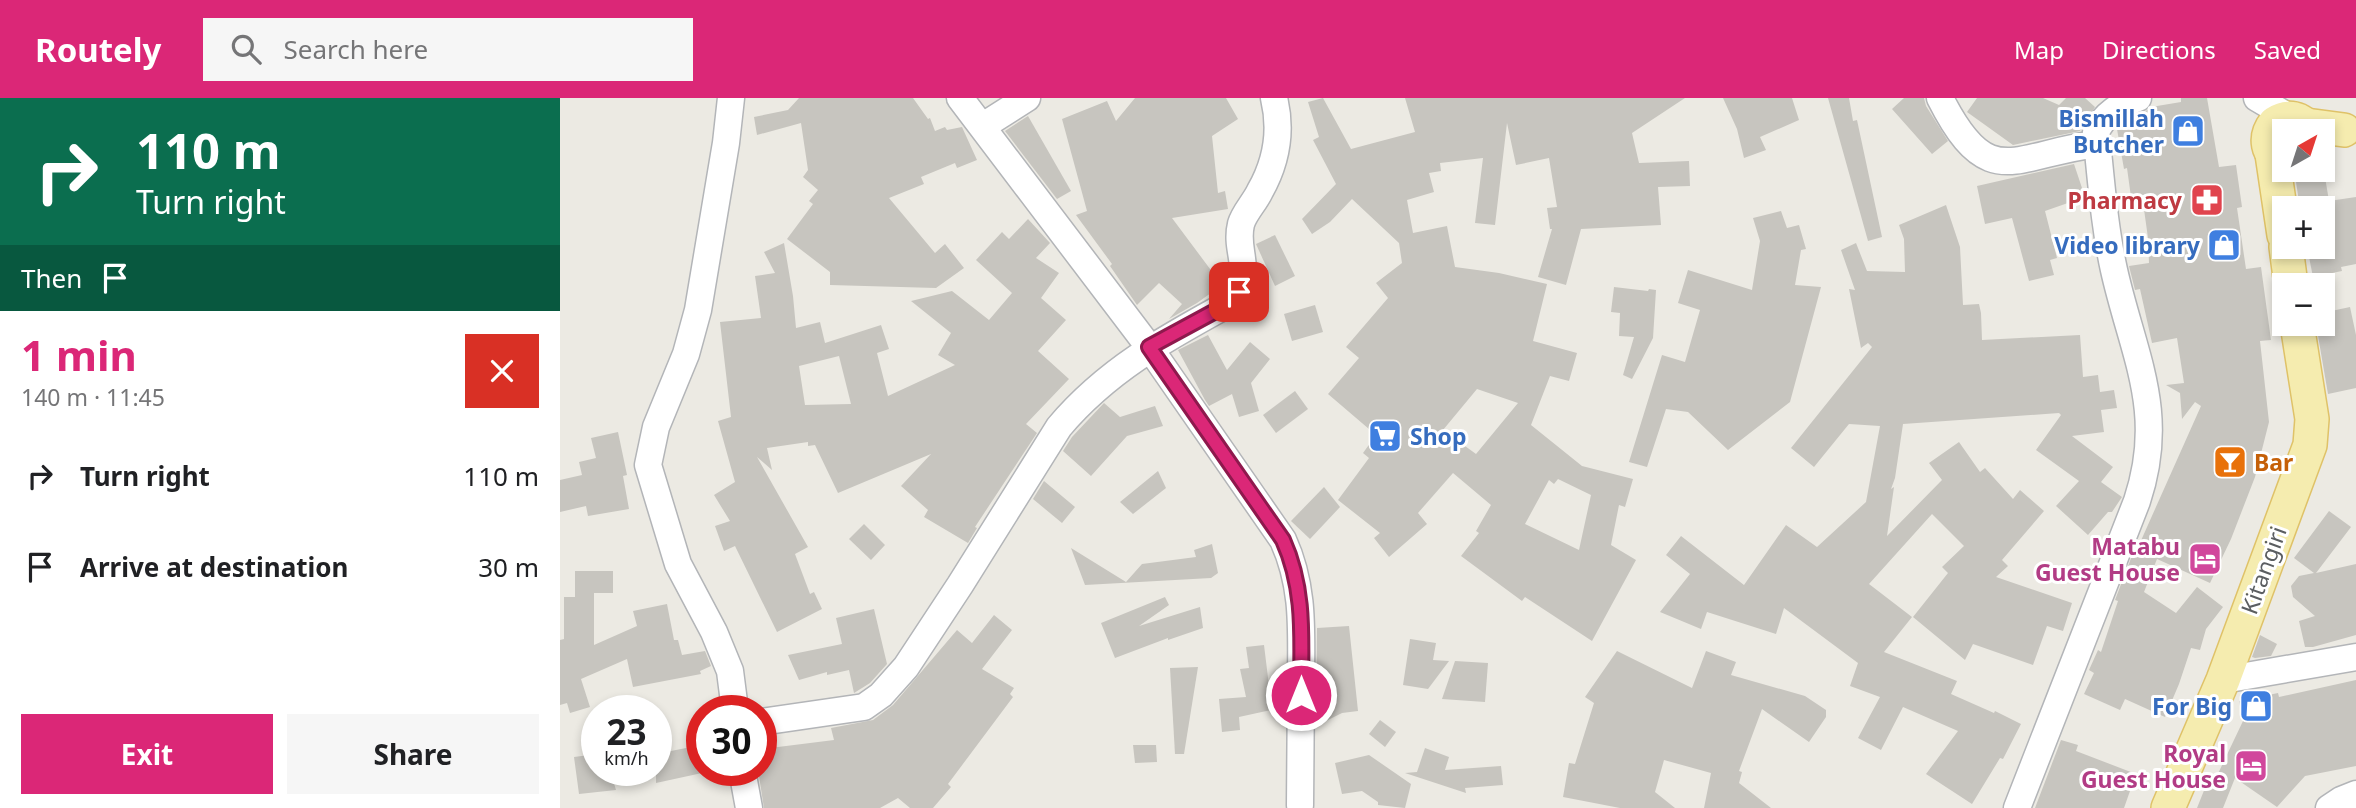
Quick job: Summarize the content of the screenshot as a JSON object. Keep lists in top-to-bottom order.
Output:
{
  "streets": {
    "main road": ["Kitangiri"]
  },
  "places": {
    "shop": ["Bismillah Butcher", "Video library", "For Big"],
    "pharmacy": ["Pharmacy"],
    "supermarket": ["Shop"],
    "bar": ["Bar"],
    "hotel": ["Matabu Guest House", "Royal Guest House"]
  },
  "north": "top right",
  "page": {
    "header": "Routely",
    "search": "Search here",
    "nav": ["Map", "Directions", "Saved"],
    "turn": ["110 m", "Turn right"],
    "map_buttons": ["+", "−"],
    "then": "Then",
    "heading": ["1 min", "140 m · 11:45"],
    "list": [
      {
        "name": "Turn right",
        "value": "110 m"
      },
      {
        "name": "Arrive at destination",
        "value": "30 m"
      }
    ],
    "speed": "23 km/h",
    "limit": "30",
    "buttons": ["Exit", "Share"]
  }
}
